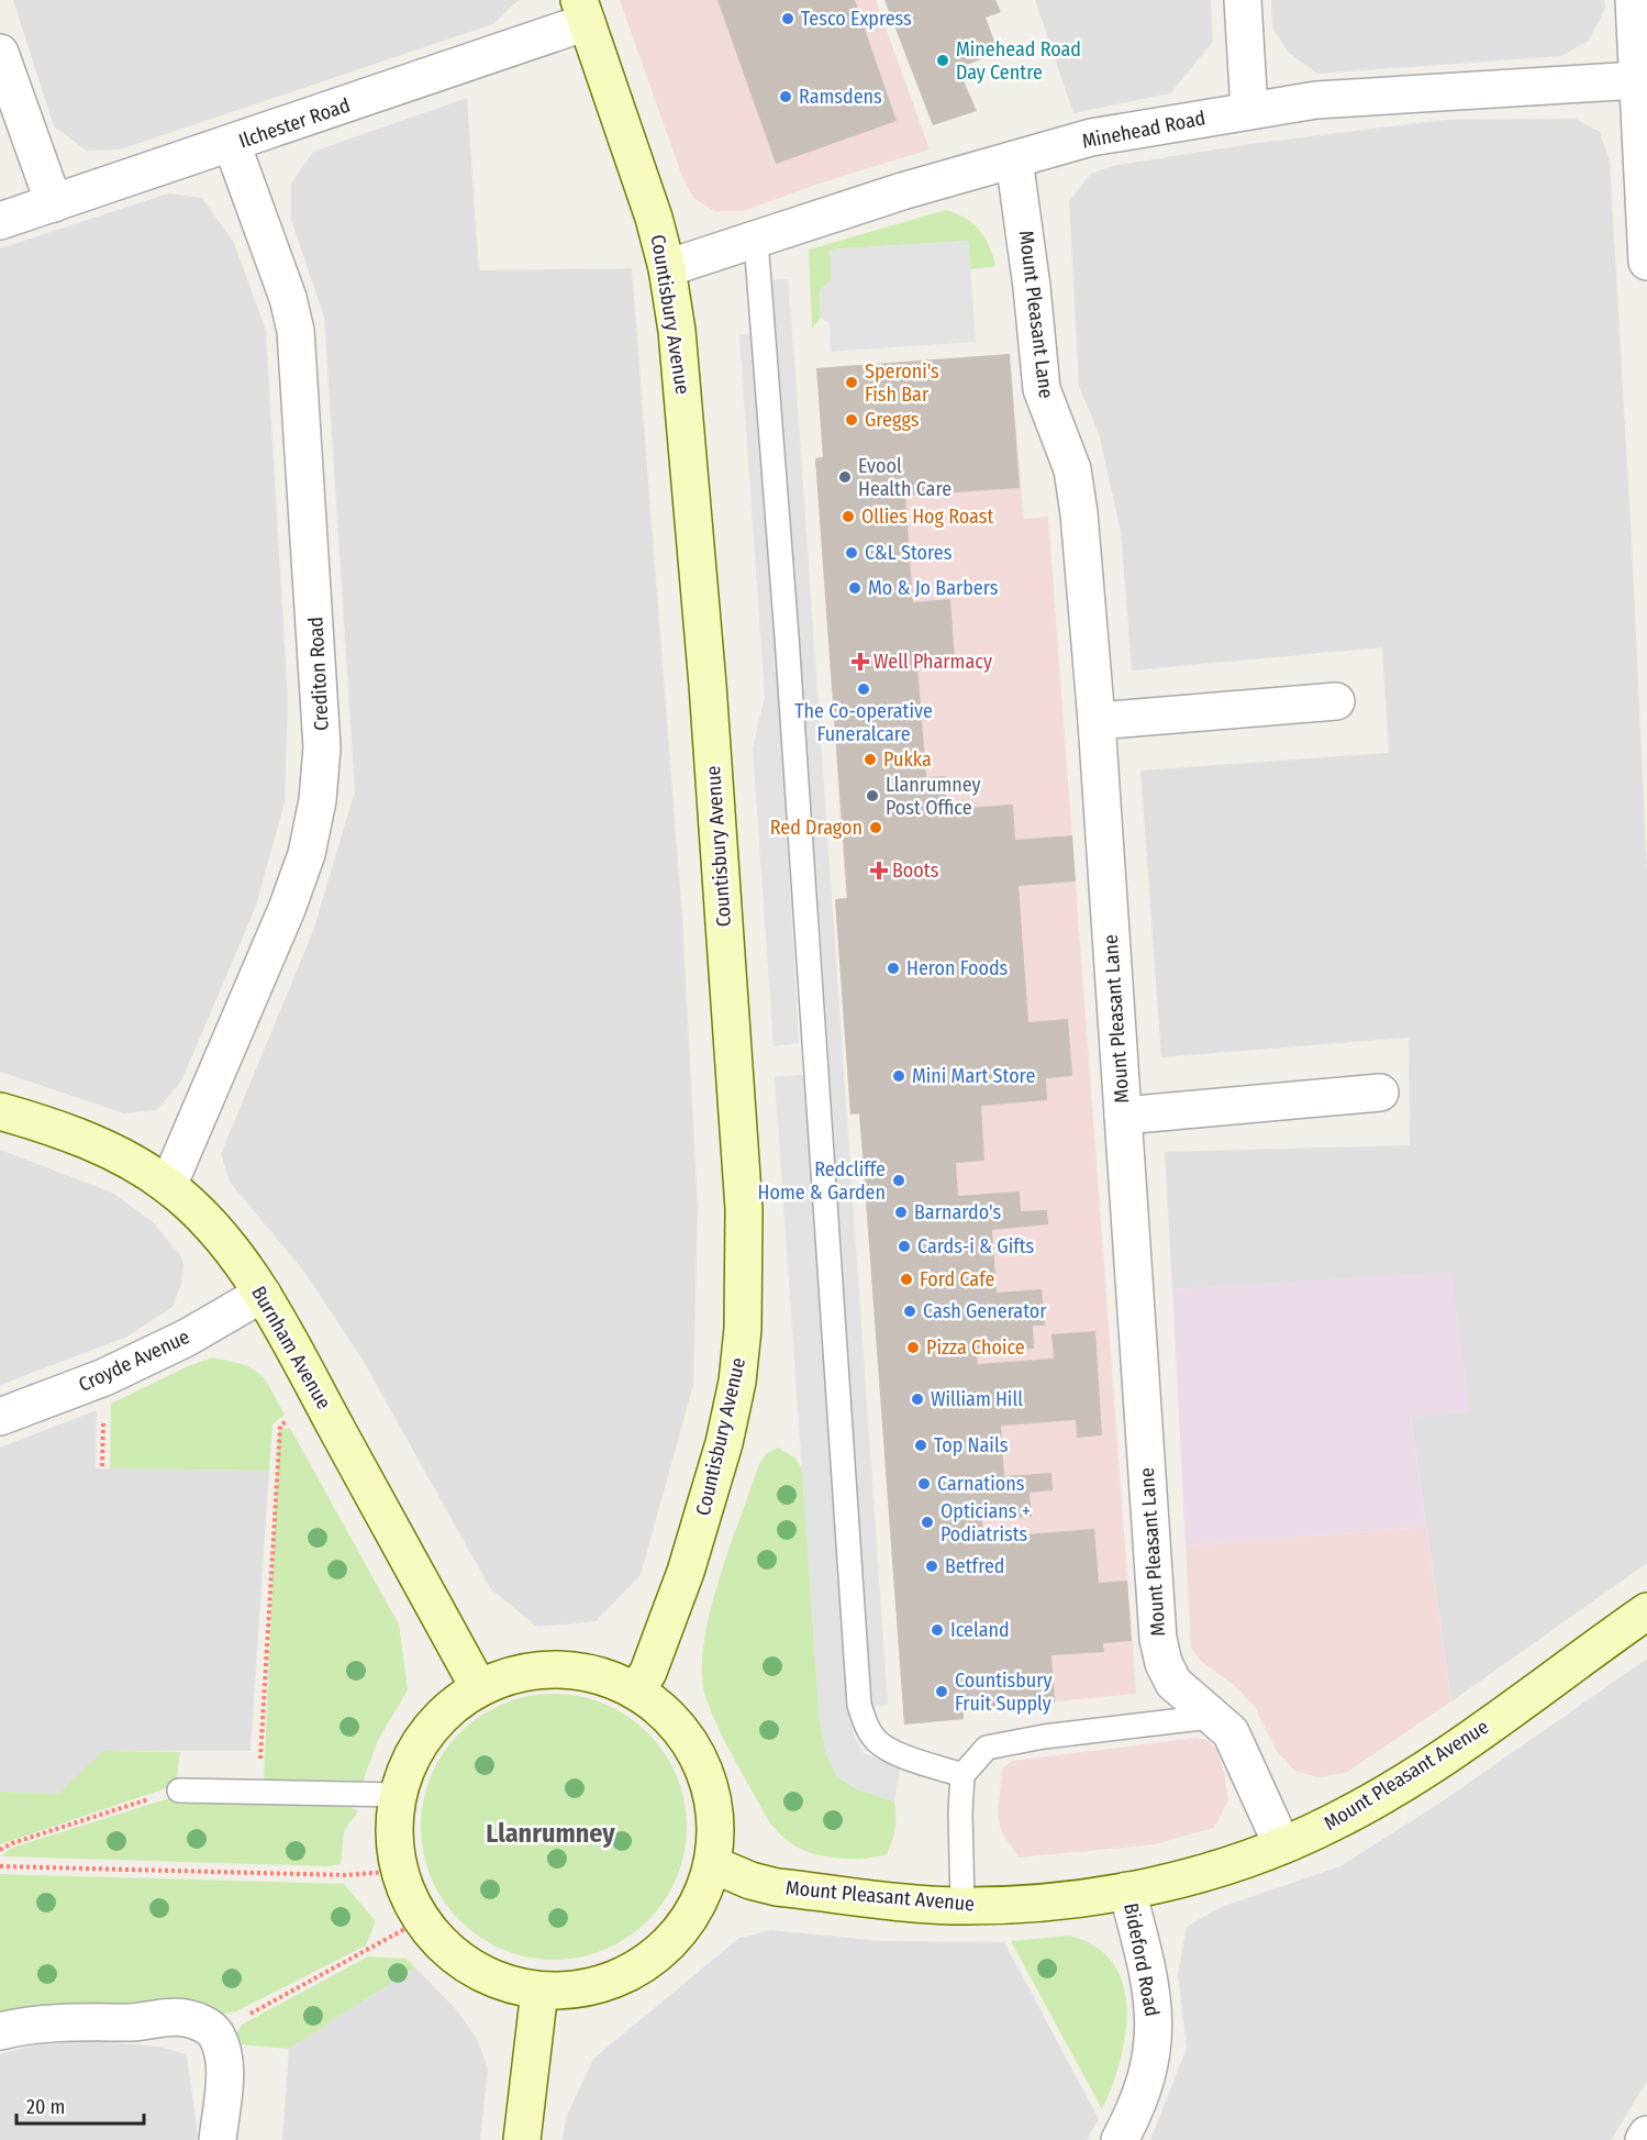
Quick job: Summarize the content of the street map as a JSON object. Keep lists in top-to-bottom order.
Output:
{
  "streets": {
    "street": [
      "Ilchester Road",
      "Minehead Road",
      "Countisbury Avenue",
      "Mount Pleasant Lane",
      "Crediton Road",
      "Burnham Avenue",
      "Croyde Avenue",
      "Mount Pleasant Avenue",
      "Bideford Road"
    ]
  },
  "crossings": [
    ["Ilchester Road", "Countisbury Avenue"],
    ["Ilchester Road", "Crediton Road"],
    ["Minehead Road", "Countisbury Avenue"],
    ["Minehead Road", "Mount Pleasant Lane"],
    ["Mount Pleasant Lane", "Mount Pleasant Avenue"],
    ["Crediton Road", "Burnham Avenue"],
    ["Burnham Avenue", "Croyde Avenue"],
    ["Mount Pleasant Avenue", "Bideford Road"]
  ],
  "districts": ["Llanrumney"],
  "places": {
    "other": [
      "Tesco Express",
      "Minehead Road Day Centre",
      "Ramsdens",
      "Speroni's Fish Bar",
      "Greggs",
      "Evool Health Care",
      "Ollies Hog Roast",
      "C&L Stores",
      "Mo & Jo Barbers",
      "The Co-operative Funeralcare",
      "Pukka",
      "Llanrumney Post Office",
      "Red Dragon",
      "Heron Foods",
      "Mini Mart Store",
      "Redcliffe Home & Garden",
      "Barnardo's",
      "Cards-i & Gifts",
      "Ford Cafe",
      "Cash Generator",
      "Pizza Choice",
      "William Hill",
      "Top Nails",
      "Carnations",
      "Opticians + Podiatrists",
      "Betfred",
      "Iceland",
      "Countisbury Fruit Supply"
    ],
    "health": ["Well Pharmacy", "Boots"]
  },
  "scale_bar": "20 m"
}
